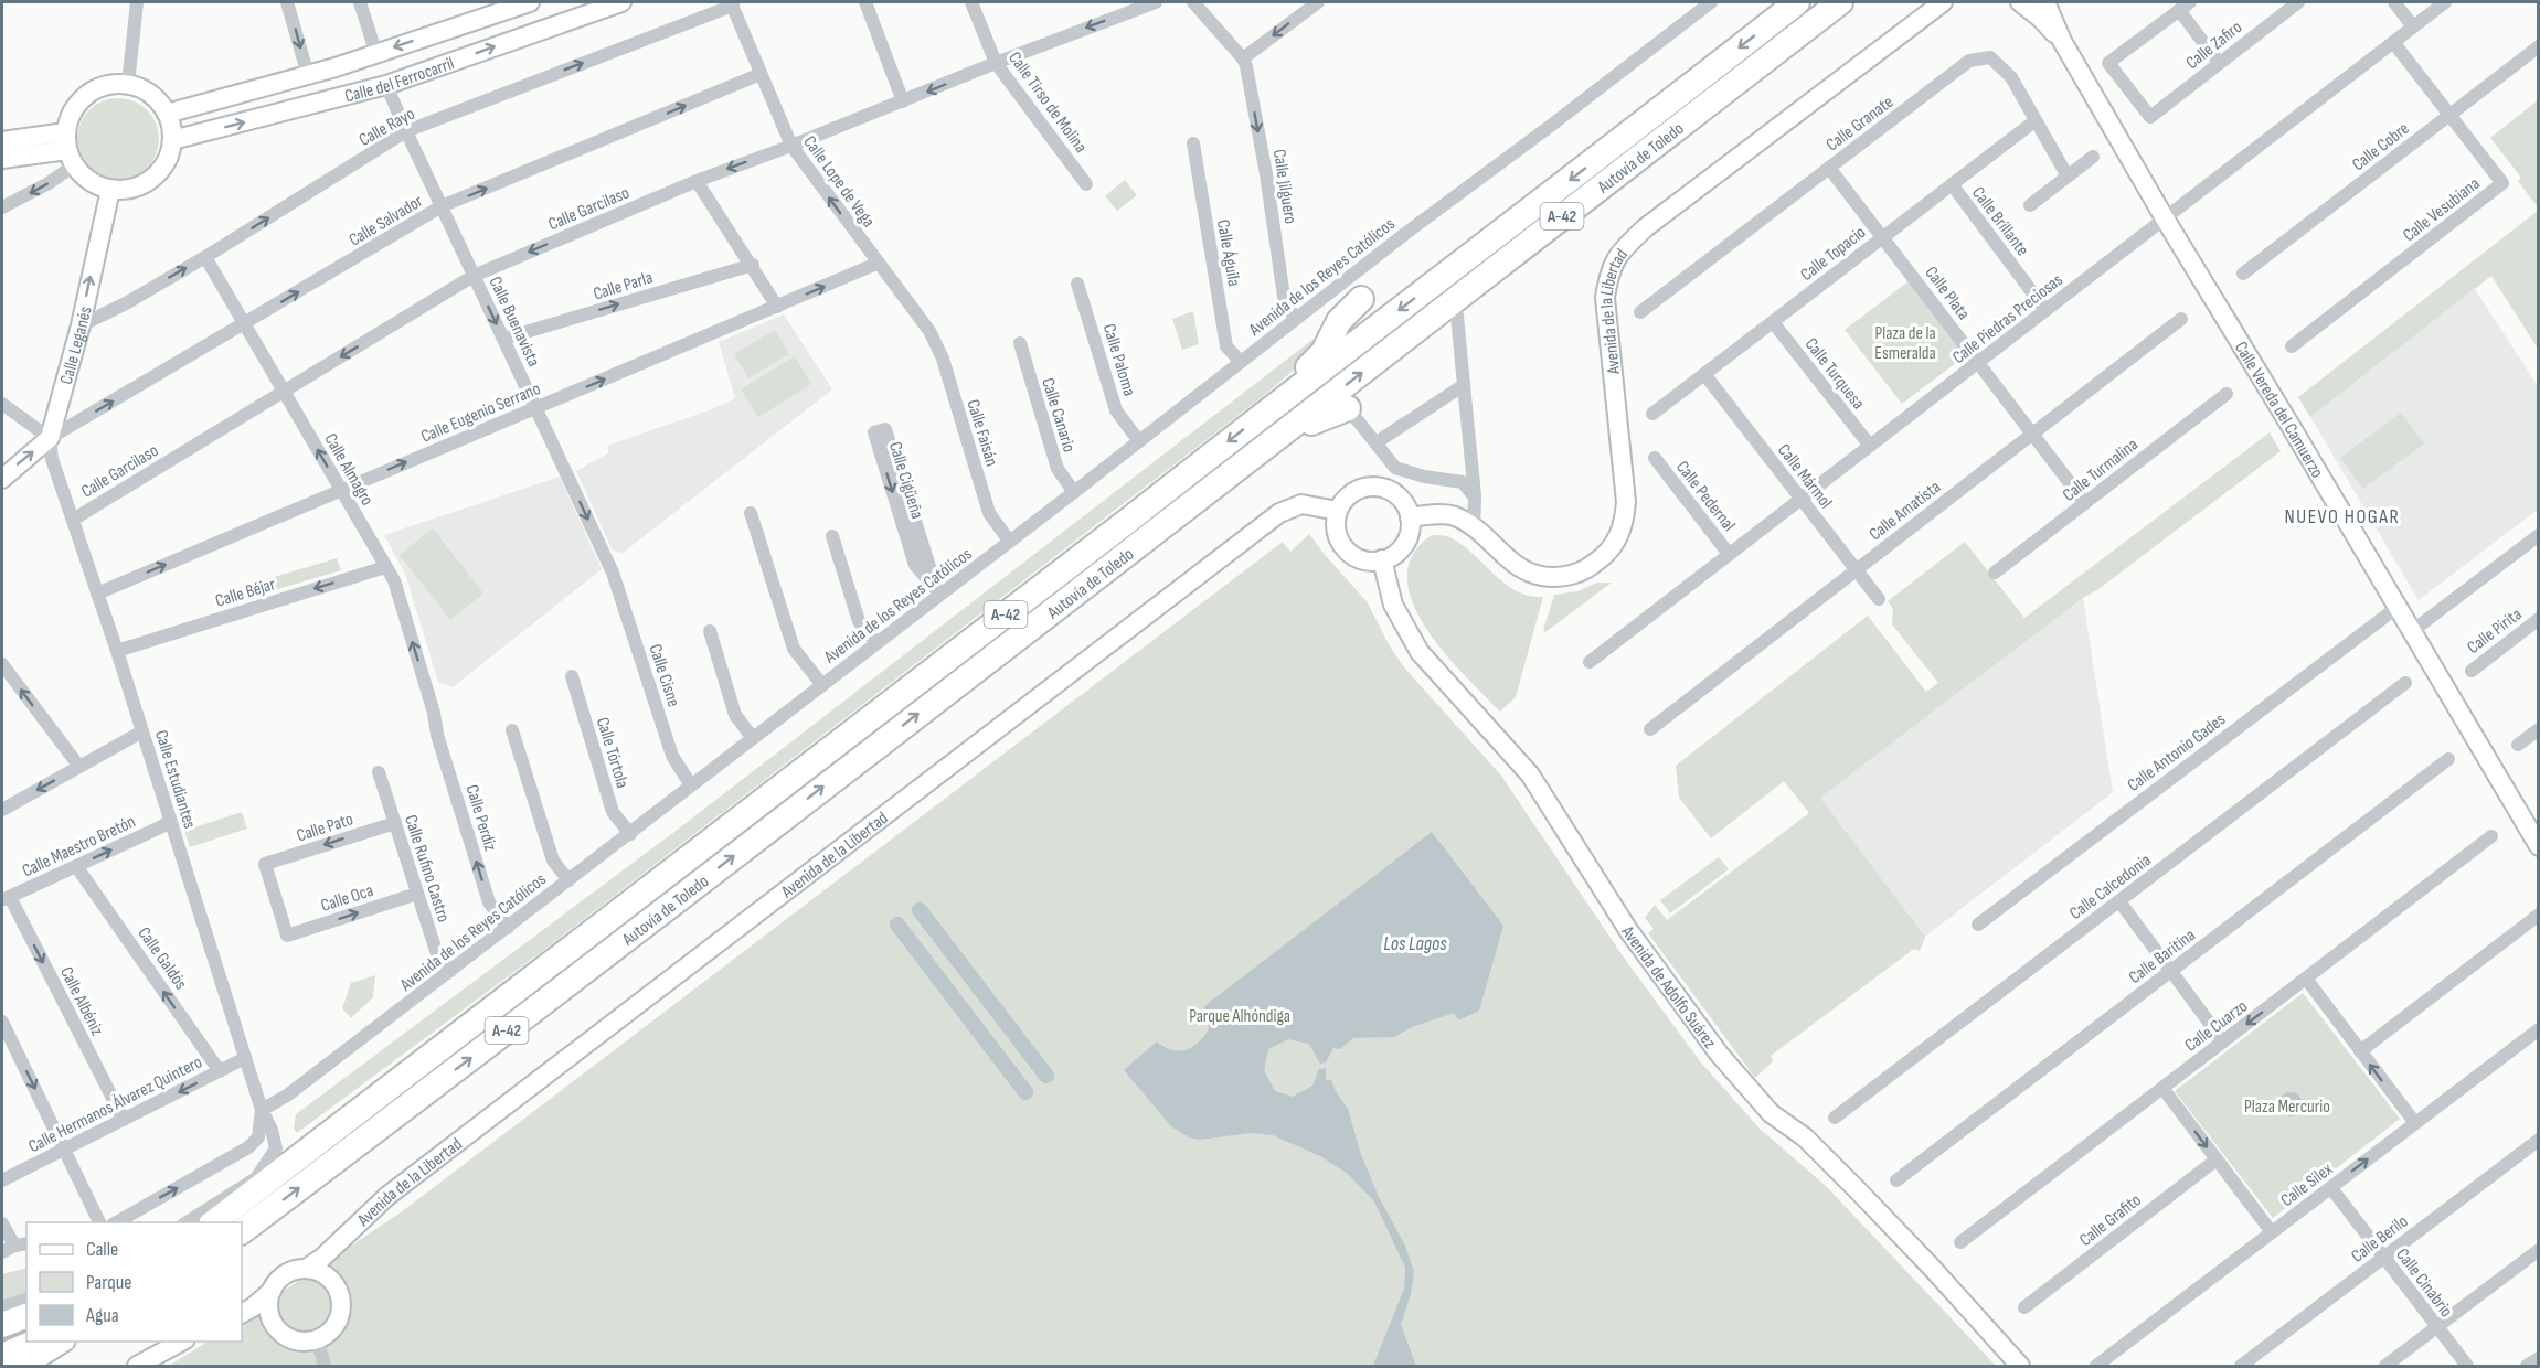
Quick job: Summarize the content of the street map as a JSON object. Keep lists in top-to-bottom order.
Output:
{
  "streets": {
    "highway": ["Autovía de Toledo", "A-42"],
    "street": [
      "Calle Zafiro",
      "Calle del Ferrocarril",
      "Calle Tirso de Molina",
      "Calle Granate",
      "Calle Rayo",
      "Calle Cobre",
      "Calle Lope de Vega",
      "Calle Jilguero",
      "Calle Garcilaso",
      "Calle Vesubiana",
      "Calle Salvador",
      "Calle Brillante",
      "Calle Águila",
      "Calle Topacio",
      "Avenida de los Reyes Católicos",
      "Calle Parla",
      "Calle Plata",
      "Avenida de la Libertad",
      "Calle Piedras Preciosas",
      "Calle Buenavista",
      "Calle Leganés",
      "Calle Paloma",
      "Calle Turquesa",
      "Calle Vereda del Camuerzo",
      "Calle Eugenio Serrano",
      "Calle Canario",
      "Calle Faisán",
      "Calle Almagro",
      "Calle Turmalina",
      "Calle Mármol",
      "Calle Cigüeña",
      "Calle Pedernal",
      "Calle Amatista",
      "Calle Béjar",
      "Calle Pirita",
      "Calle Cisne",
      "Calle Antonio Gades",
      "Calle Tórtola",
      "Calle Estudiantes",
      "Calle Perdiz",
      "Calle Pato",
      "Calle Maestro Bretón",
      "Calle Rufino Castro",
      "Calle Calcedonia",
      "Calle Oca",
      "Calle Baritina",
      "Calle Galdós",
      "Avenida de Adolfo Suárez",
      "Calle Albéniz",
      "Calle Cuarzo",
      "Calle Hermanos Álvarez Quintero",
      "Calle Silex",
      "Calle Grafito",
      "Calle Berilo",
      "Calle Cinabrio"
    ]
  },
  "crossings": [
    ["Calle del Ferrocarril", "Calle Buenavista"],
    ["Calle del Ferrocarril", "Calle Leganés"],
    ["Calle Tirso de Molina", "Calle Garcilaso"],
    ["Calle Granate", "Calle Topacio"],
    ["Calle Granate", "Calle Plata"],
    ["Calle Rayo", "Calle Lope de Vega"],
    ["Calle Rayo", "Calle Buenavista"],
    ["Calle Rayo", "Calle Leganés"],
    ["Calle Rayo", "Calle Almagro"],
    ["Calle Cobre", "Calle Vesubiana"],
    ["Calle Lope de Vega", "Calle Garcilaso"],
    ["Calle Lope de Vega", "Calle Salvador"],
    ["Calle Lope de Vega", "Calle Eugenio Serrano"],
    ["Calle Lope de Vega", "Calle Faisán"],
    ["Calle Jilguero", "Avenida de los Reyes Católicos"],
    ["Calle Garcilaso", "Calle Buenavista"],
    ["Calle Garcilaso", "Calle Almagro"],
    ["Calle Garcilaso", "Calle Estudiantes"],
    ["Calle Vesubiana", "Calle Piedras Preciosas"],
    ["Calle Salvador", "Calle Buenavista"],
    ["Calle Salvador", "Calle Leganés"],
    ["Calle Salvador", "Calle Almagro"],
    ["Calle Salvador", "Calle Estudiantes"],
    ["Calle Brillante", "Calle Topacio"],
    ["Calle Brillante", "Calle Piedras Preciosas"],
    ["Calle Águila", "Avenida de los Reyes Católicos"],
    ["Calle Topacio", "Calle Plata"],
    ["Calle Topacio", "Calle Turquesa"],
    ["Calle Topacio", "Calle Mármol"],
    ["Avenida de los Reyes Católicos", "Calle Paloma"],
    ["Avenida de los Reyes Católicos", "Calle Canario"],
    ["Avenida de los Reyes Católicos", "Calle Faisán"],
    ["Avenida de los Reyes Católicos", "Calle Cigüeña"],
    ["Avenida de los Reyes Católicos", "Calle Cisne"],
    ["Avenida de los Reyes Católicos", "Calle Tórtola"],
    ["Avenida de los Reyes Católicos", "Calle Estudiantes"],
    ["Avenida de los Reyes Católicos", "Calle Perdiz"],
    ["Avenida de los Reyes Católicos", "Calle Rufino Castro"],
    ["Calle Parla", "Calle Buenavista"],
    ["Calle Plata", "Calle Piedras Preciosas"],
    ["Calle Plata", "Calle Turmalina"],
    ["Calle Plata", "Calle Amatista"],
    ["Avenida de la Libertad", "Avenida de Adolfo Suárez"],
    ["Calle Piedras Preciosas", "Calle Turquesa"],
    ["Calle Piedras Preciosas", "Calle Vereda del Camuerzo"],
    ["Calle Piedras Preciosas", "Calle Mármol"],
    ["Calle Piedras Preciosas", "Calle Pedernal"],
    ["Calle Buenavista", "Calle Eugenio Serrano"],
    ["Calle Buenavista", "Calle Cisne"],
    ["Calle Leganés", "Calle Estudiantes"],
    ["Calle Vereda del Camuerzo", "Calle Antonio Gades"],
    ["Calle Eugenio Serrano", "Calle Almagro"],
    ["Calle Eugenio Serrano", "Calle Estudiantes"],
    ["Calle Almagro", "Calle Béjar"],
    ["Calle Almagro", "Calle Perdiz"],
    ["Calle Mármol", "Calle Amatista"],
    ["Calle Béjar", "Calle Estudiantes"],
    ["Calle Estudiantes", "Calle Maestro Bretón"],
    ["Calle Estudiantes", "Calle Hermanos Álvarez Quintero"],
    ["Calle Pato", "Calle Rufino Castro"],
    ["Calle Pato", "Calle Oca"],
    ["Calle Maestro Bretón", "Calle Galdós"],
    ["Calle Maestro Bretón", "Calle Albéniz"],
    ["Calle Rufino Castro", "Calle Oca"],
    ["Calle Galdós", "Calle Hermanos Álvarez Quintero"],
    ["Calle Albéniz", "Calle Hermanos Álvarez Quintero"],
    ["Calle Silex", "Calle Cinabrio"],
    ["Calle Berilo", "Calle Cinabrio"]
  ],
  "one_way": [
    "Calle Rayo",
    "Calle Jilguero",
    "Calle Garcilaso",
    "Calle Salvador",
    "Calle Parla",
    "Calle Buenavista",
    "Calle Leganés",
    "Calle Eugenio Serrano",
    "Calle Almagro",
    "Calle Béjar",
    "Calle Oca",
    "Calle Galdós"
  ],
  "districts": ["NUEVO HOGAR"],
  "water": ["Los Lagos"],
  "parks": ["Plaza de la Esmeralda", "Parque Alhóndiga", "Plaza Mercurio"],
  "legend": ["Calle", "Parque", "Agua"]
}
